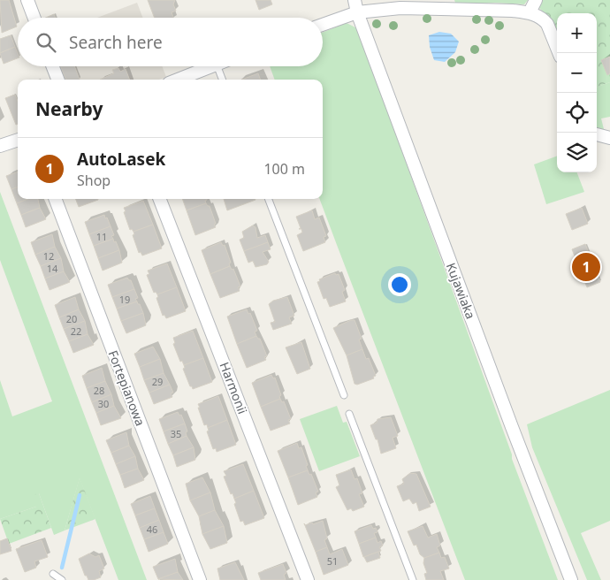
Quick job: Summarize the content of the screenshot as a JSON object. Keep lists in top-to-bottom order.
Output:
{
  "streets": {
    "street": ["Kujawiaka", "Fortepianowa", "Harmonii"]
  },
  "house_numbers": [
    "11",
    "12",
    "14",
    "19",
    "20",
    "22",
    "29",
    "28",
    "30",
    "35",
    "46",
    "51"
  ],
  "page": {
    "map_buttons": ["+", "−"],
    "search": "Search here",
    "heading": "Nearby",
    "list": [
      {
        "mark": "1",
        "name": "AutoLasek",
        "note": "Shop",
        "value": "100 m"
      }
    ],
    "pins": "1"
  }
}
